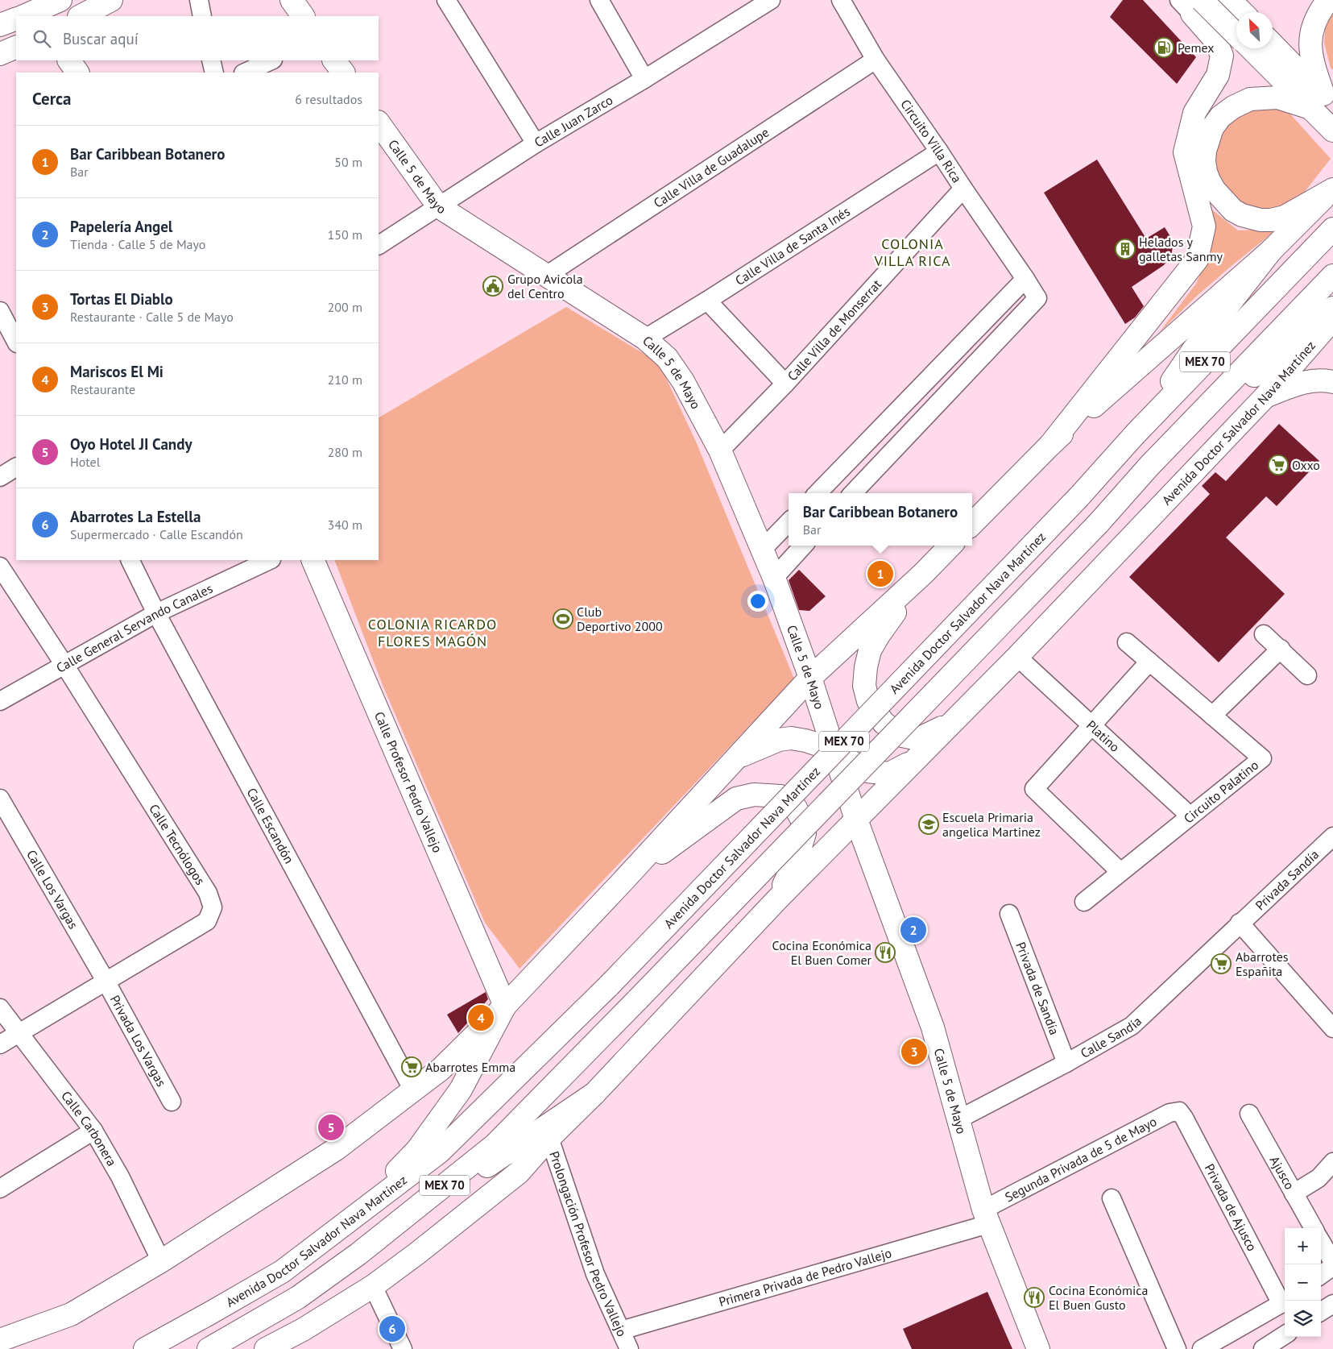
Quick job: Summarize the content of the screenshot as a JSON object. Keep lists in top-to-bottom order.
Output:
{
  "streets": {
    "main road": [
      "Calle 5 de Mayo",
      "MEX 70",
      "Avenida Doctor Salvador Nava Martínez",
      "Calle Profesor Pedro Vallejo"
    ],
    "street": [
      "Calle Juan Zarco",
      "Circuito Villa Rica",
      "Calle Villa de Guadalupe",
      "Calle Villa de Santa Inés",
      "Calle Villa de Monserrat",
      "Calle General Servando Canales",
      "Platino",
      "Circuito Palatino",
      "Calle Escandón",
      "Calle Tecnólogos",
      "Privada Sandía",
      "Calle Los Vargas",
      "Privada de Sandía",
      "Calle Sandía",
      "Privada Los Vargas",
      "Calle Carbonera",
      "Segunda Privada de 5 de Mayo",
      "Ajusco",
      "Privada de Ajusco",
      "Prolongación Profesor Pedro Vallejo",
      "Primera Privada de Pedro Vallejo"
    ]
  },
  "crossings": [
    ["Calle Juan Zarco", "Calle 5 de Mayo"],
    ["Circuito Villa Rica", "Calle Villa de Guadalupe"],
    ["Circuito Villa Rica", "Calle Villa de Santa Inés"],
    ["Circuito Villa Rica", "Calle Villa de Monserrat"],
    ["Calle Villa de Guadalupe", "Calle 5 de Mayo"],
    ["Calle 5 de Mayo", "Calle Villa de Santa Inés"],
    ["Calle 5 de Mayo", "Calle Villa de Monserrat"],
    ["Calle 5 de Mayo", "Avenida Doctor Salvador Nava Martínez"],
    ["Calle 5 de Mayo", "Calle Sandía"],
    ["Calle 5 de Mayo", "Segunda Privada de 5 de Mayo"],
    ["Calle 5 de Mayo", "Primera Privada de Pedro Vallejo"],
    ["Avenida Doctor Salvador Nava Martínez", "Platino"],
    ["Avenida Doctor Salvador Nava Martínez", "Prolongación Profesor Pedro Vallejo"],
    ["Calle General Servando Canales", "Calle Escandón"],
    ["Calle General Servando Canales", "Calle Tecnólogos"],
    ["Platino", "Circuito Palatino"],
    ["Calle Tecnólogos", "Calle Los Vargas"],
    ["Calle Tecnólogos", "Privada Los Vargas"],
    ["Calle Tecnólogos", "Calle Carbonera"],
    ["Privada Sandía", "Calle Sandía"],
    ["Calle Los Vargas", "Privada Los Vargas"],
    ["Privada de Sandía", "Calle Sandía"],
    ["Segunda Privada de 5 de Mayo", "Privada de Ajusco"],
    ["Segunda Privada de 5 de Mayo", "Primera Privada de Pedro Vallejo"],
    ["Prolongación Profesor Pedro Vallejo", "Primera Privada de Pedro Vallejo"]
  ],
  "districts": ["COLONIA VILLA RICA", "COLONIA RICARDO FLORES MAGÓN"],
  "places": {
    "fuel station": ["Pemex"],
    "building": ["Helados y galletas Sanmy"],
    "public building": ["Grupo Avicola del Centro"],
    "supermarket": ["Oxxo", "Abarrotes Españita", "Abarrotes Emma"],
    "sports": ["Club Deportivo 2000"],
    "school or university": ["Escuela Primaria angelica Martinez"],
    "restaurant": ["Cocina Económica El Buen Comer", "Cocina Económica El Buen Gusto"]
  },
  "north": "top left",
  "page": {
    "search": "Buscar aquí",
    "heading": ["Cerca", "6 resultados"],
    "list": [
      {
        "mark": "1",
        "name": "Bar Caribbean Botanero",
        "note": "Bar",
        "value": "50 m"
      },
      {
        "mark": "2",
        "name": "Papelería Angel",
        "note": "Tienda · Calle 5 de Mayo",
        "value": "150 m"
      },
      {
        "mark": "3",
        "name": "Tortas El Diablo",
        "note": "Restaurante · Calle 5 de Mayo",
        "value": "200 m"
      },
      {
        "mark": "4",
        "name": "Mariscos El Mi",
        "note": "Restaurante",
        "value": "210 m"
      },
      {
        "mark": "5",
        "name": "Oyo Hotel JI Candy",
        "note": "Hotel",
        "value": "280 m"
      },
      {
        "mark": "6",
        "name": "Abarrotes La Estella",
        "note": "Supermercado · Calle Escandón",
        "value": "340 m"
      }
    ],
    "popup": ["Bar Caribbean Botanero", "Bar"],
    "pins": [
      "1",
      "2",
      "4",
      "3",
      "5",
      "6"
    ],
    "map_buttons": ["+", "−"]
  }
}
